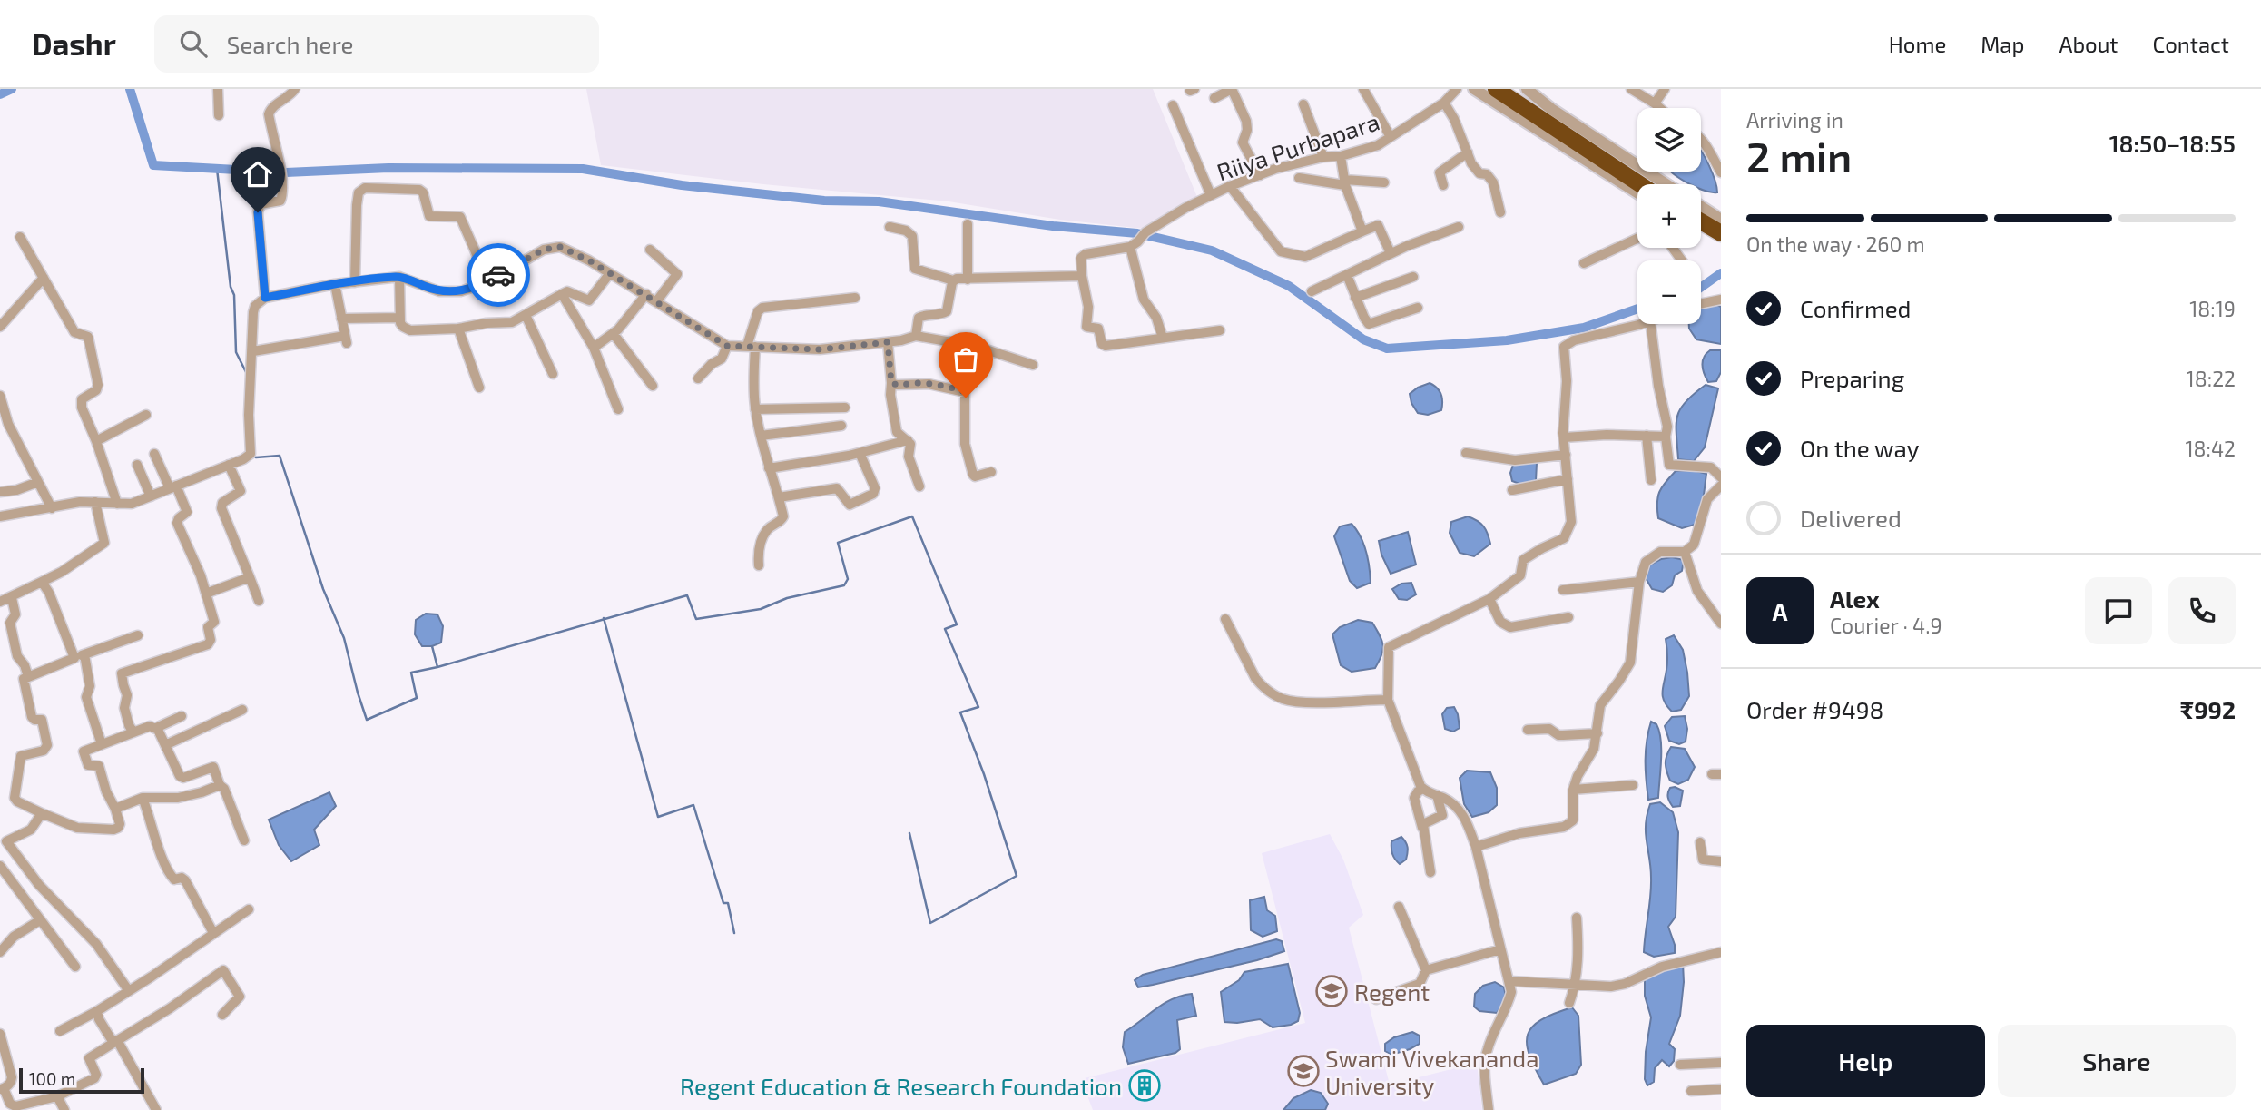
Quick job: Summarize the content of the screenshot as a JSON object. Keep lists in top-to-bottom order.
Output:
{
  "streets": {
    "street": ["Riiya Purbapara"]
  },
  "places": {
    "school or university": ["Regent", "Swami Vivekananda University"],
    "building": ["Regent Education & Research Foundation"]
  },
  "scale_bar": "100 m",
  "page": {
    "header": "Dashr",
    "search": "Search here",
    "nav": [
      "Home",
      "Map",
      "About",
      "Contact"
    ],
    "heading": ["2 min", "Arriving in", "18:50–18:55"],
    "panel": [
      "Alex",
      "Courier · 4.9",
      "Order #9498",
      "₹992"
    ],
    "map_buttons": ["+", "−"],
    "bar": "On the way · 260 m",
    "list": [
      ["Confirmed", "18:19"],
      ["Preparing", "18:22"],
      ["On the way", "18:42"],
      "Delivered"
    ],
    "round": "A",
    "buttons": ["Help", "Share"],
    "scale": "100 m"
  }
}
